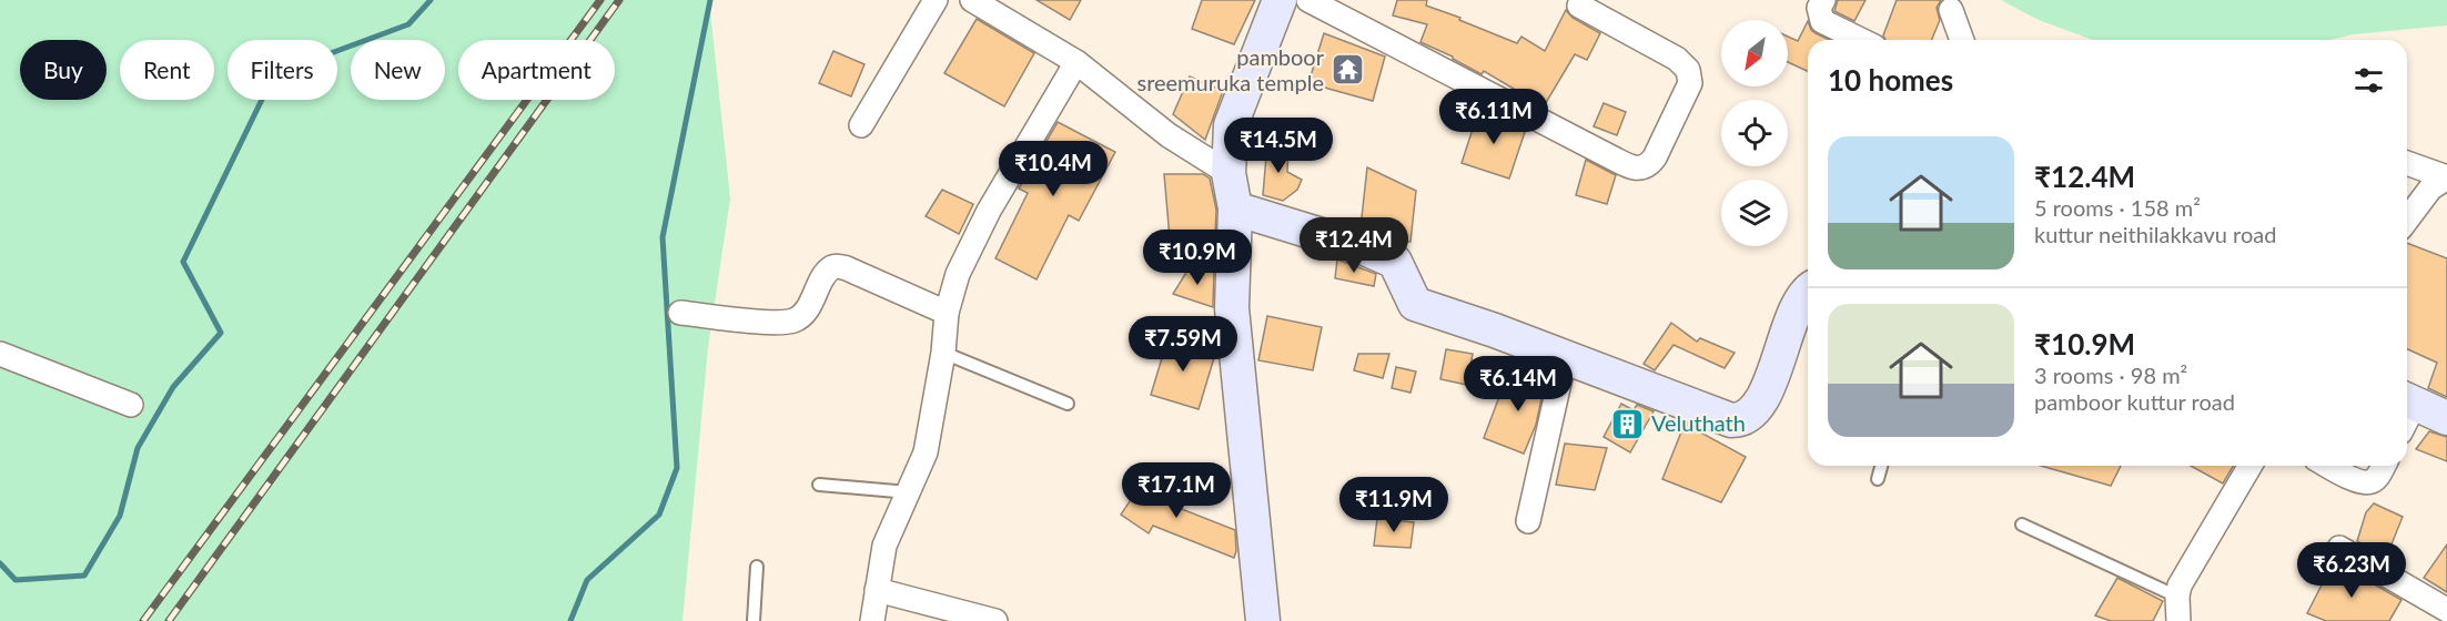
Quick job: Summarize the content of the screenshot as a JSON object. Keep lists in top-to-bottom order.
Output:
{
  "places": {
    "temple": ["pamboor sreemuruka temple"],
    "building": ["Veluthath"]
  },
  "north": "bottom left",
  "page": {
    "chip": [
      "Buy",
      "Rent",
      "Filters",
      "New",
      "Apartment"
    ],
    "heading": "10 homes",
    "price": [
      "₹6.11M",
      "₹14.5M",
      "₹10.4M",
      "₹12.4M",
      "₹10.9M",
      "₹7.59M",
      "₹6.14M",
      "₹17.1M",
      "₹11.9M",
      "₹6.23M"
    ],
    "list": [
      {
        "name": "₹12.4M",
        "note": "5 rooms · 158 m² · kuttur neithilakkavu road"
      },
      {
        "name": "₹10.9M",
        "note": "3 rooms · 98 m² · pamboor kuttur road"
      }
    ]
  }
}
